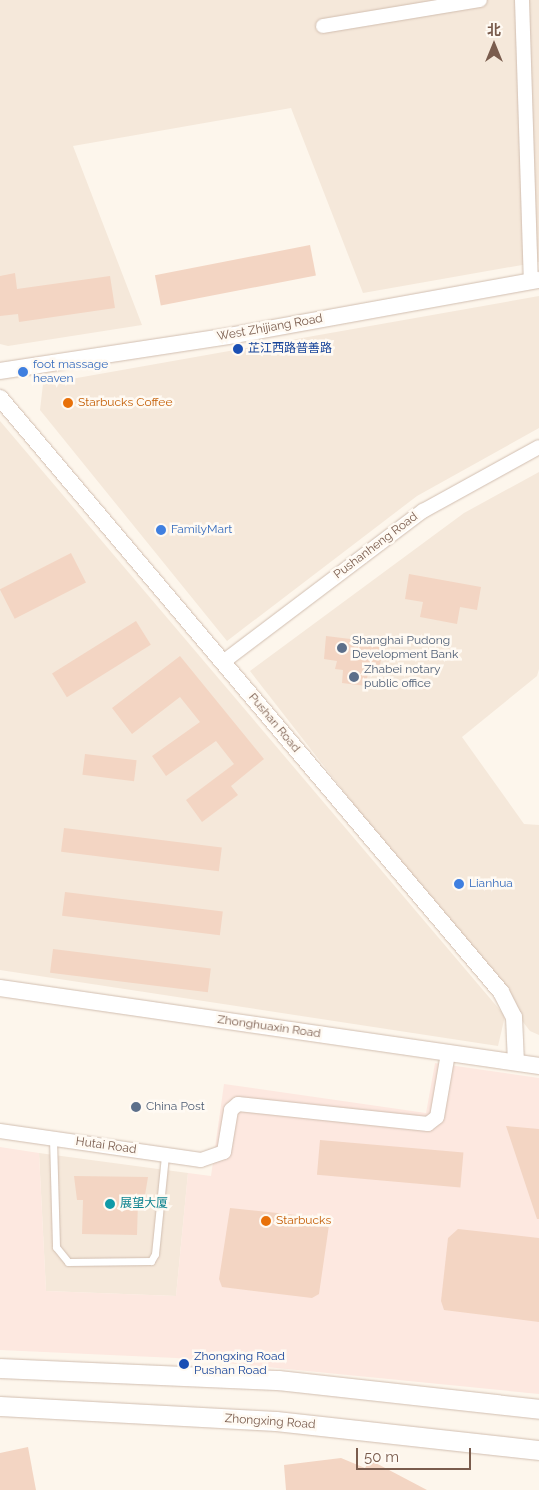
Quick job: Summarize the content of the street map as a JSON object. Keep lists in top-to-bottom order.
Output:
{
  "streets": {
    "main road": ["Zhongxing Road"],
    "street": [
      "West Zhijiang Road",
      "Pushanheng Road",
      "Pushan Road",
      "Zhonghuaxin Road",
      "Hutai Road"
    ]
  },
  "crossings": [
    ["Pushanheng Road", "Pushan Road"],
    ["Pushan Road", "Zhonghuaxin Road"],
    ["Zhonghuaxin Road", "Hutai Road"]
  ],
  "places": [
    "芷江西路普善路",
    "foot massage heaven",
    "Starbucks Coffee",
    "FamilyMart",
    "Shanghai Pudong Development Bank",
    "Zhabei notary public office",
    "Lianhua",
    "China Post",
    "展望大厦",
    "Starbucks",
    "Zhongxing Road Pushan Road"
  ],
  "scale_bar": "50 m",
  "north": "top"
}
